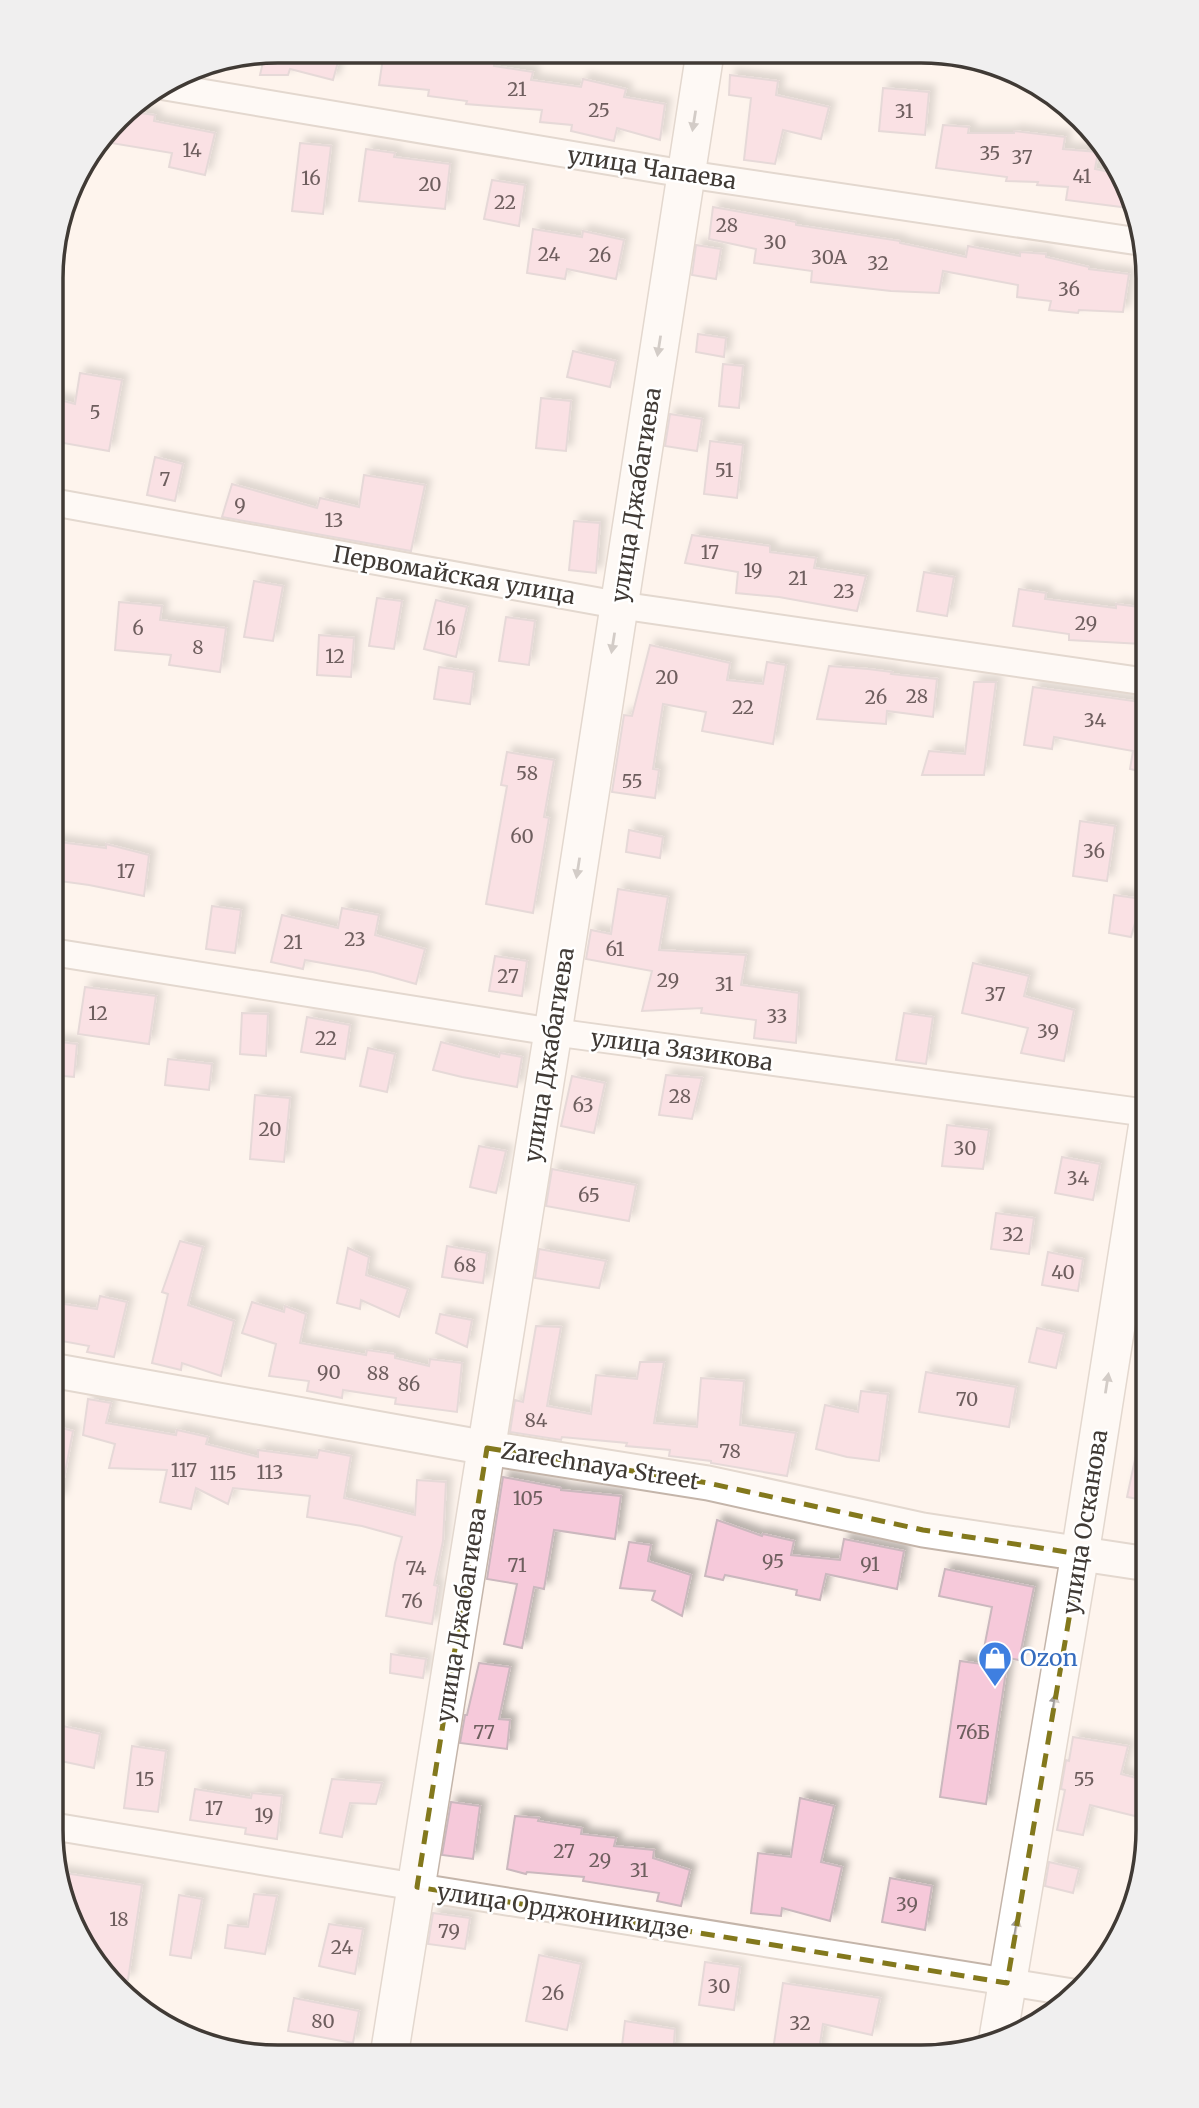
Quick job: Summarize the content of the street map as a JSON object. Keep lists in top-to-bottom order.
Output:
{
  "streets": {
    "main road": ["улица Джабагиева", "улица Осканова"],
    "street": [
      "улица Чапаева",
      "Первомайская улица",
      "улица Зязикова",
      "Zarechnaya Street",
      "улица Орджоникидзе"
    ]
  },
  "crossings": [
    ["улица Чапаева", "улица Джабагиева"],
    ["улица Джабагиева", "Первомайская улица"],
    ["улица Джабагиева", "улица Зязикова"],
    ["улица Джабагиева", "Zarechnaya Street"],
    ["улица Джабагиева", "улица Орджоникидзе"],
    ["Zarechnaya Street", "улица Осканова"],
    ["улица Осканова", "улица Орджоникидзе"]
  ],
  "one_way": ["улица Джабагиева", "улица Осканова"],
  "places": {
    "shop": ["Ozon"]
  },
  "house_numbers": [
    "21",
    "25",
    "31",
    "14",
    "35",
    "37",
    "41",
    "16",
    "20",
    "22",
    "28",
    "30",
    "24",
    "26",
    "30А",
    "32",
    "36",
    "5",
    "51",
    "7",
    "9",
    "13",
    "17",
    "19",
    "21",
    "23",
    "29",
    "6",
    "16",
    "8",
    "12",
    "20",
    "28",
    "26",
    "22",
    "34",
    "58",
    "55",
    "60",
    "36",
    "17",
    "23",
    "21",
    "61",
    "27",
    "29",
    "31",
    "37",
    "12",
    "33",
    "39",
    "22",
    "28",
    "63",
    "20",
    "30",
    "34",
    "65",
    "32",
    "68",
    "40",
    "90",
    "88",
    "86",
    "70",
    "84",
    "78",
    "117",
    "113",
    "115",
    "105",
    "95",
    "91",
    "71",
    "74",
    "76",
    "77",
    "76Б",
    "15",
    "55",
    "17",
    "19",
    "27",
    "29",
    "31",
    "39",
    "18",
    "79",
    "24",
    "30",
    "26",
    "80",
    "32"
  ]
}
